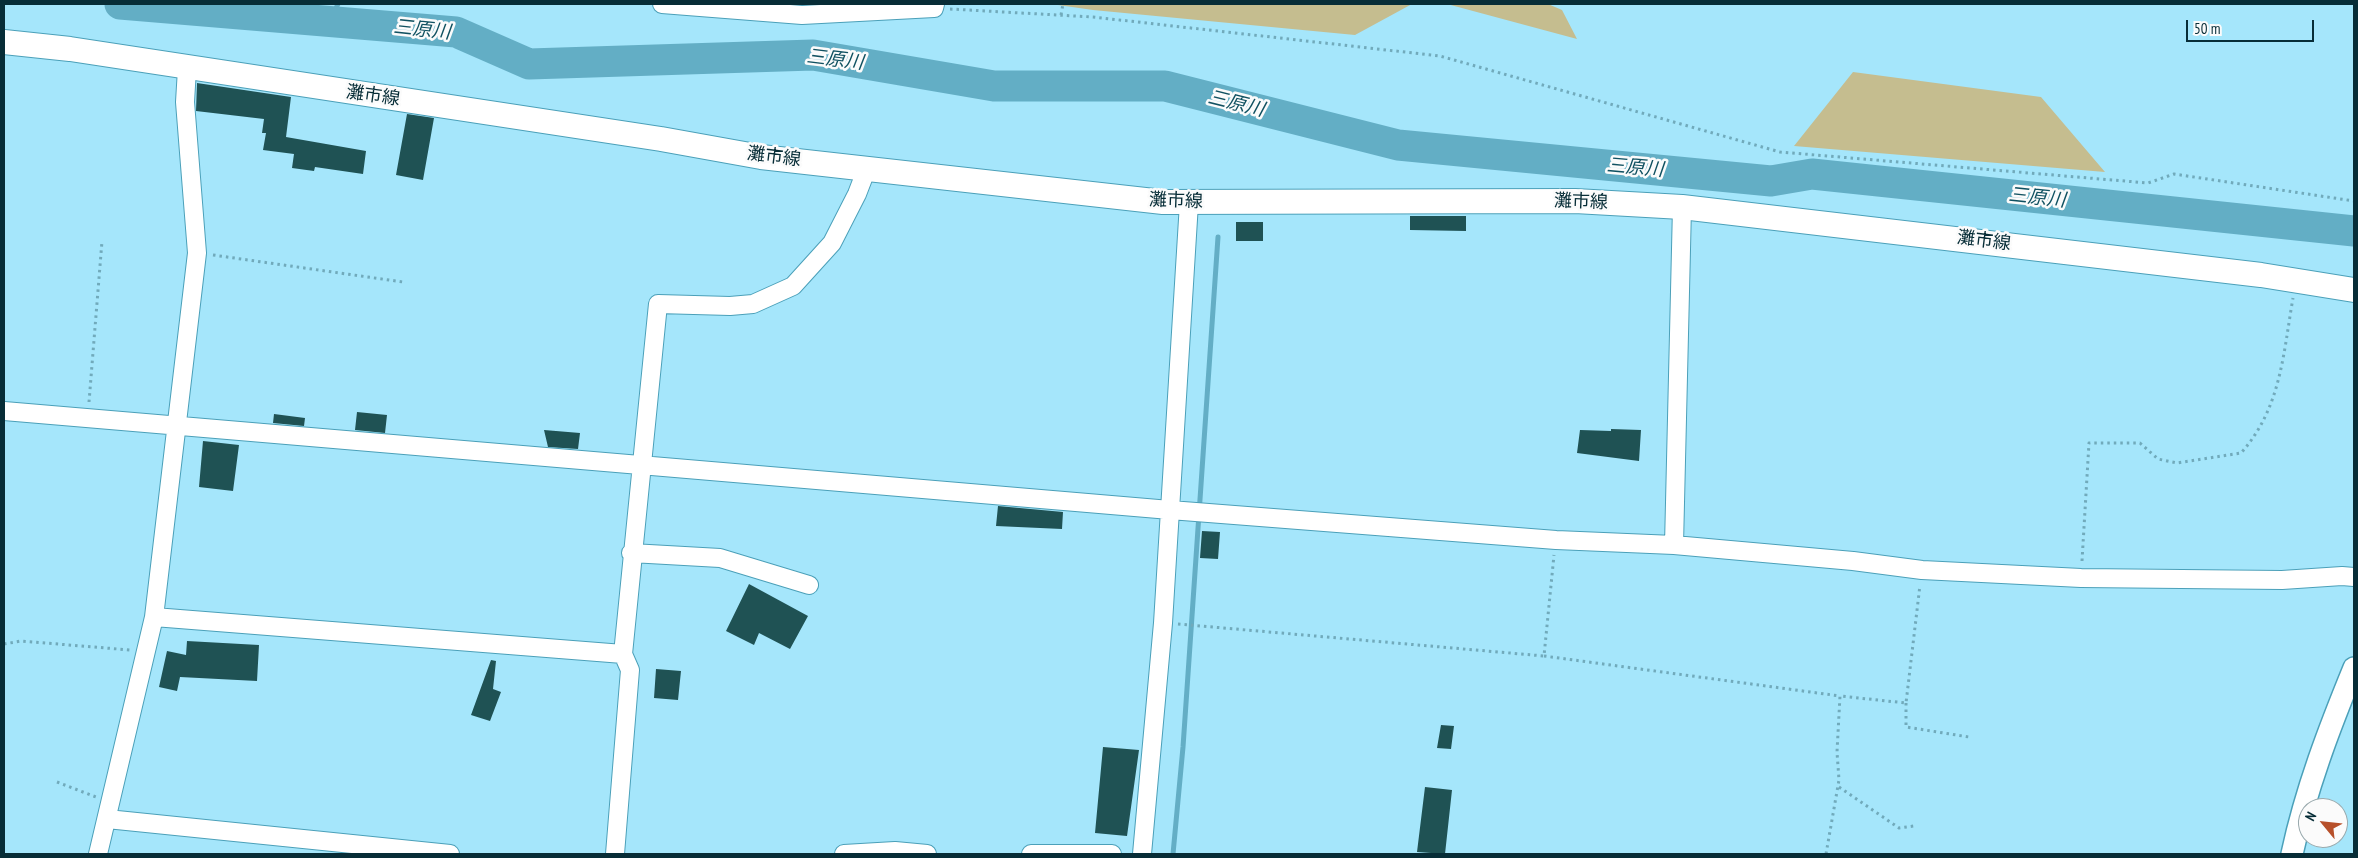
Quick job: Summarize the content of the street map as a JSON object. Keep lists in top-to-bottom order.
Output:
{
  "streets": {
    "main road": ["灘市線"]
  },
  "water": ["三原川"],
  "scale_bar": "50 m",
  "north": "top left"
}
